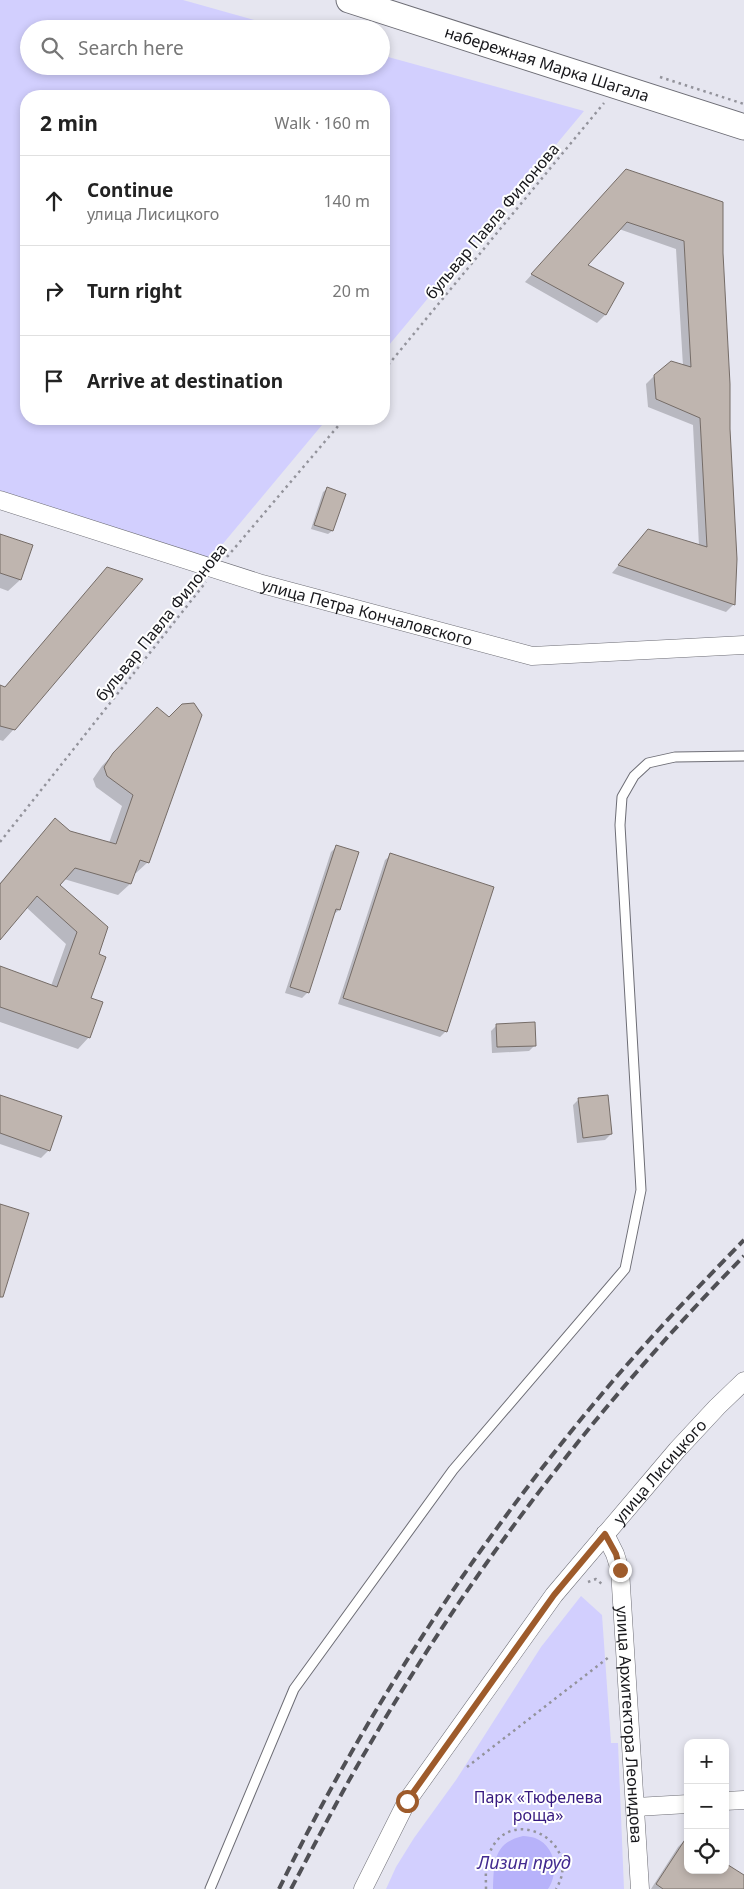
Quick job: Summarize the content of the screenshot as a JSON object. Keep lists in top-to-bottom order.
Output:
{
  "streets": {
    "main road": ["набережная Марка Шагала"],
    "street": ["улица Петра Кончаловского", "улица Лисицкого", "улица Архитектора Леонидова"],
    "path": ["бульвар Павла Филонова"]
  },
  "crossings": [
    ["набережная Марка Шагала", "бульвар Павла Филонова"],
    ["бульвар Павла Филонова", "улица Петра Кончаловского"],
    ["улица Лисицкого", "улица Архитектора Леонидова"]
  ],
  "water": ["Лизин пруд"],
  "parks": ["Парк «Тюфелева роща»"],
  "page": {
    "search": "Search here",
    "heading": ["2 min", "Walk · 160 m"],
    "list": [
      ["Continue", "улица Лисицкого", "140 m"],
      ["Turn right", "20 m"],
      "Arrive at destination"
    ],
    "map_buttons": ["+", "−"]
  }
}
